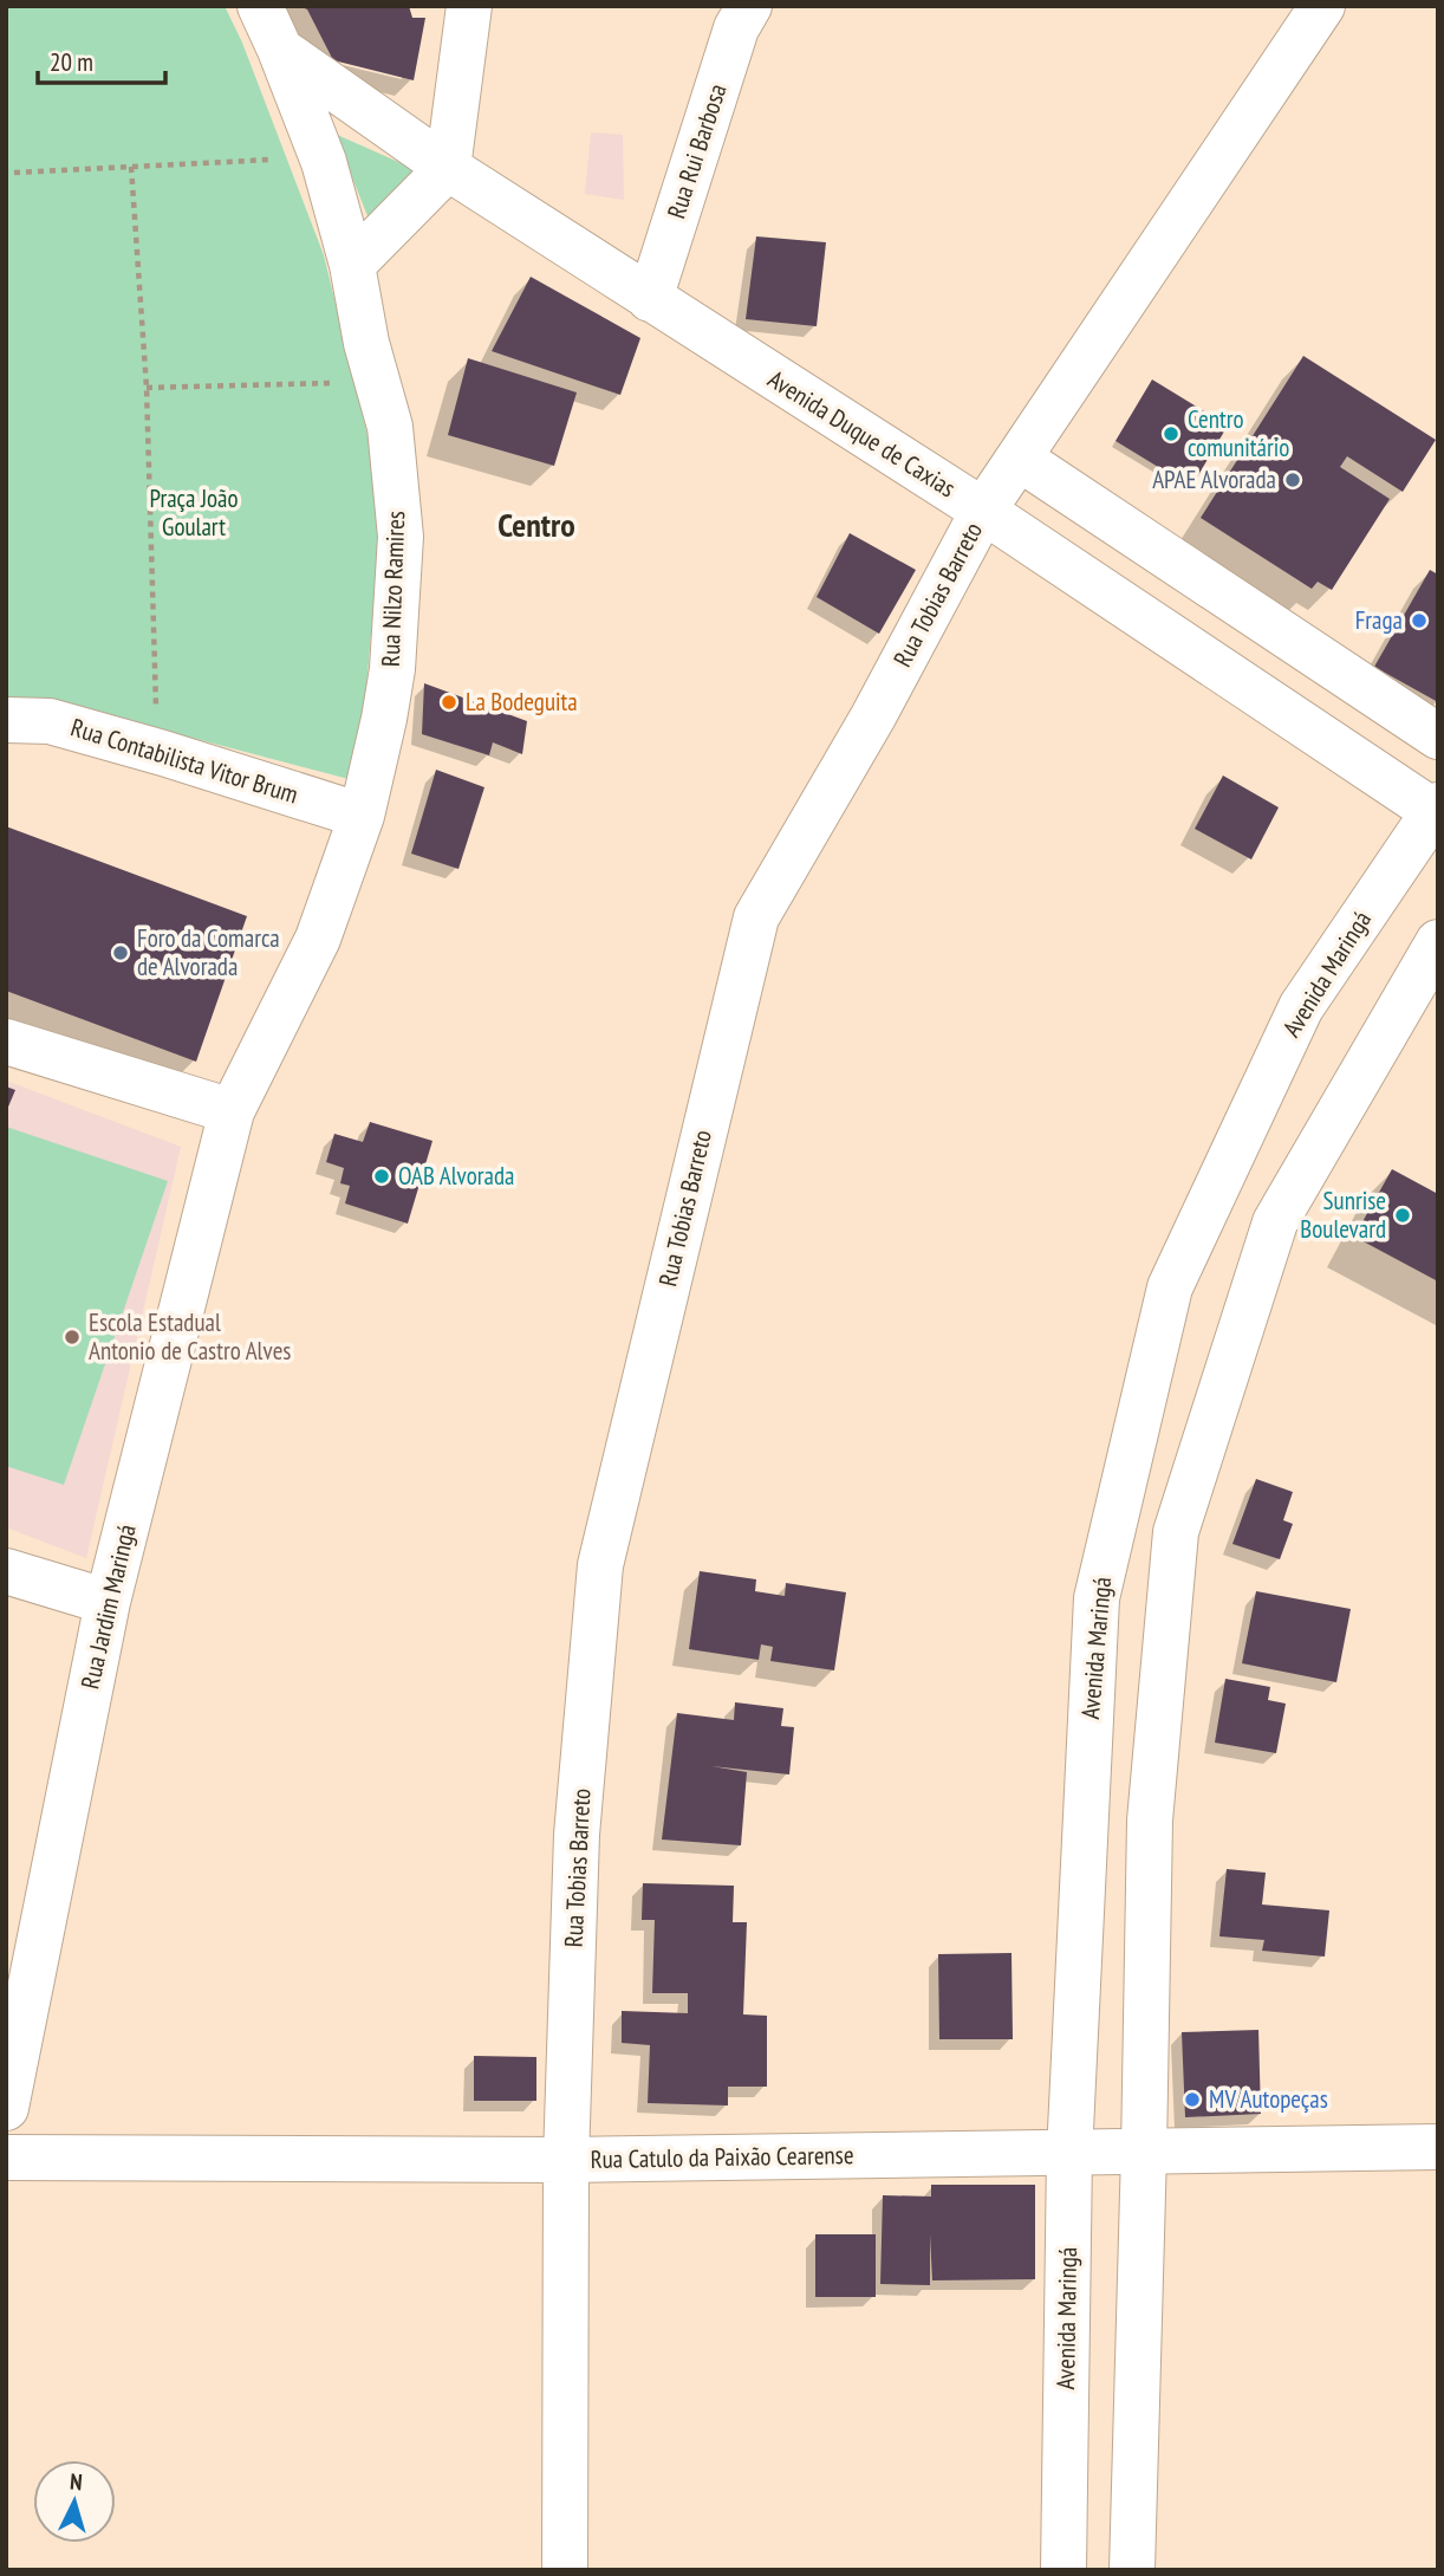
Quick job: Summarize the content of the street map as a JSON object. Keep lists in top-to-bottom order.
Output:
{
  "streets": {
    "street": [
      "Rua Rui Barbosa",
      "Avenida Duque de Caxias",
      "Rua Nilzo Ramires",
      "Rua Tobias Barreto",
      "Rua Contabilista Vitor Brum",
      "Avenida Maringá",
      "Rua Jardim Maringá",
      "Rua Catulo da Paixão Cearense"
    ]
  },
  "crossings": [
    ["Rua Rui Barbosa", "Avenida Duque de Caxias"],
    ["Avenida Duque de Caxias", "Rua Nilzo Ramires"],
    ["Avenida Duque de Caxias", "Rua Tobias Barreto"],
    ["Avenida Duque de Caxias", "Avenida Maringá"],
    ["Rua Nilzo Ramires", "Rua Contabilista Vitor Brum"],
    ["Rua Nilzo Ramires", "Rua Jardim Maringá"],
    ["Rua Tobias Barreto", "Rua Catulo da Paixão Cearense"],
    ["Avenida Maringá", "Rua Catulo da Paixão Cearense"]
  ],
  "districts": ["Centro"],
  "parks": ["Praça João Goulart"],
  "places": [
    "Centro comunitário",
    "APAE Alvorada",
    "Fraga",
    "La Bodeguita",
    "Foro da Comarca de Alvorada",
    "OAB Alvorada",
    "Sunrise Boulevard",
    "Escola Estadual Antonio de Castro Alves",
    "MV Autopeças"
  ],
  "scale_bar": "20 m",
  "north": "top"
}
